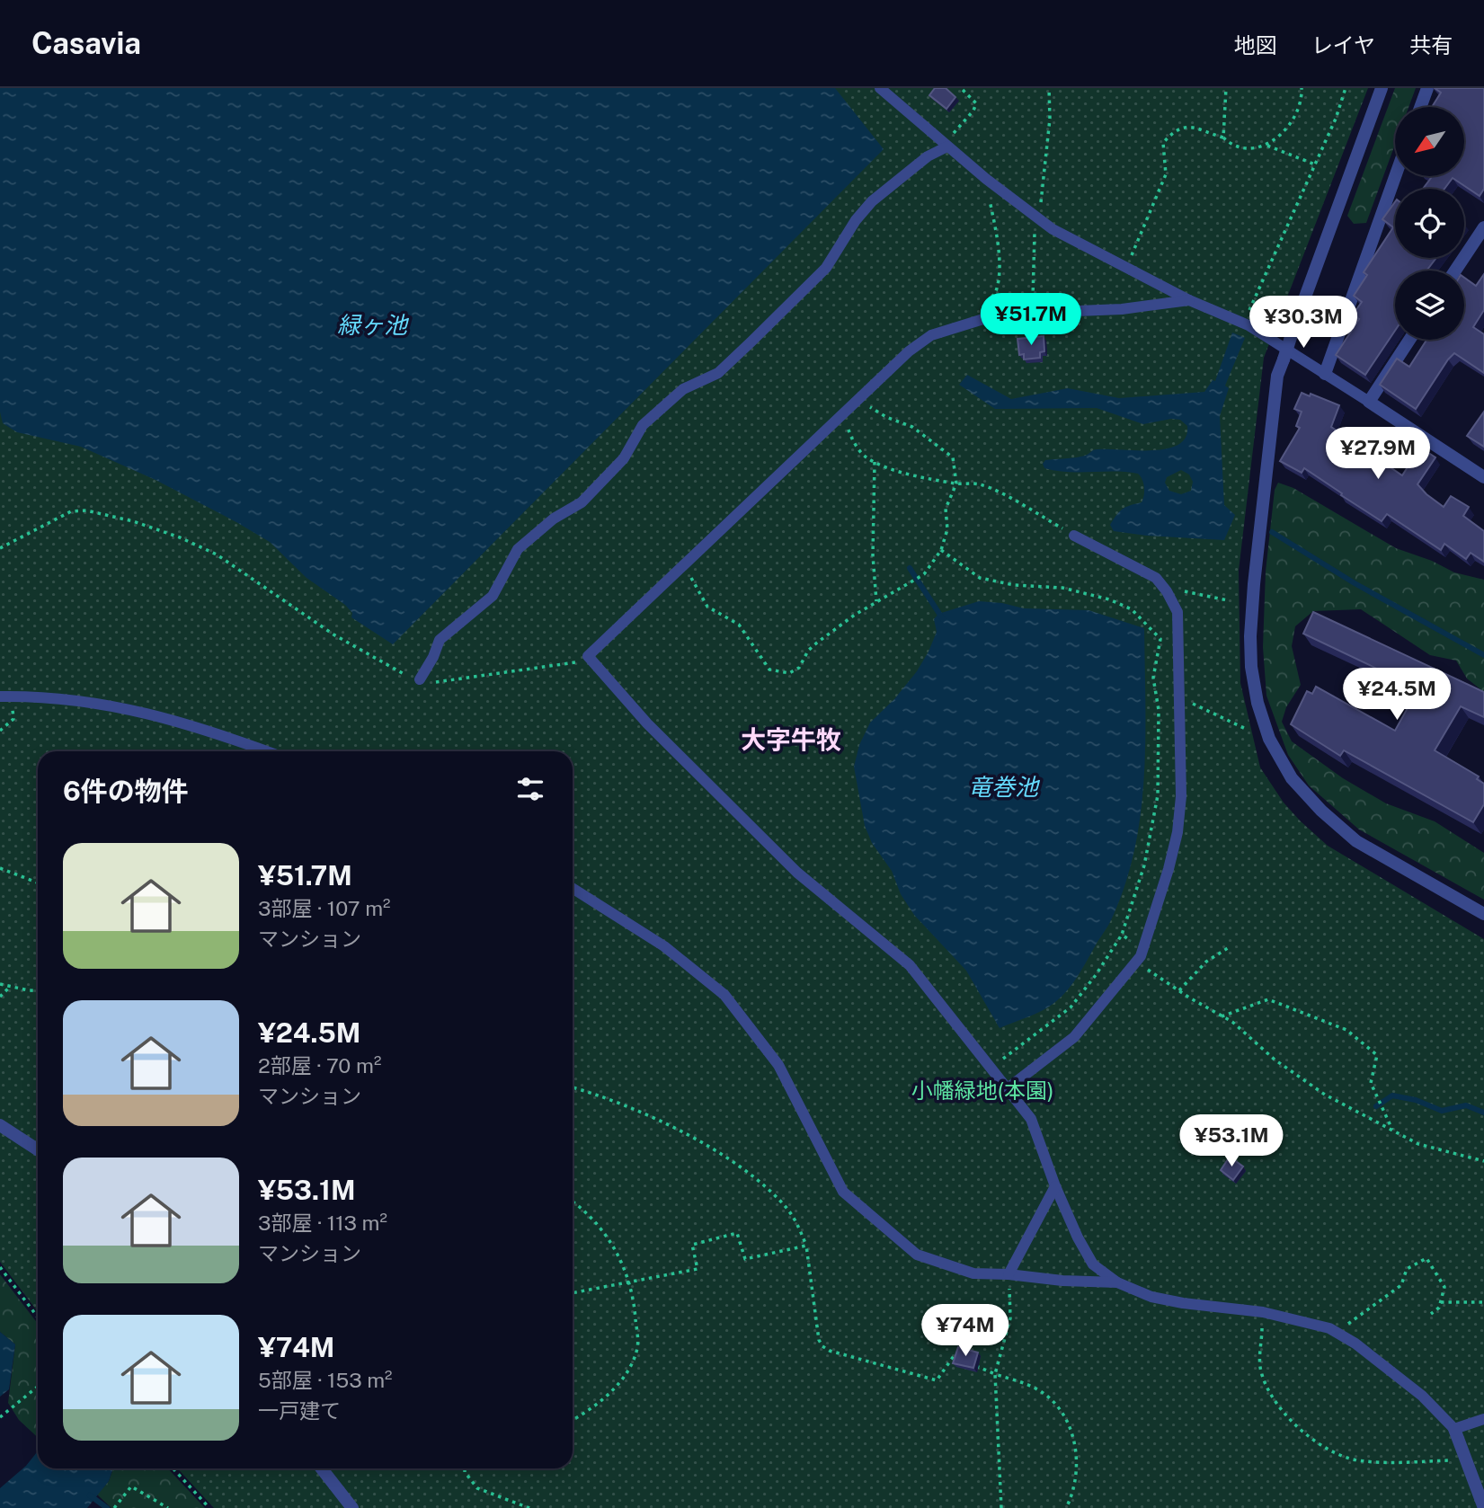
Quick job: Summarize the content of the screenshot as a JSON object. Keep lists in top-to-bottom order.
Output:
{
  "districts": ["大字牛牧"],
  "water": ["緑ヶ池", "竜巻池"],
  "parks": ["小幡緑地(本園)"],
  "north": "bottom left",
  "page": {
    "header": "Casavia",
    "nav": ["地図", "レイヤ", "共有"],
    "price": [
      "¥51.7M",
      "¥30.3M",
      "¥27.9M",
      "¥24.5M",
      "¥53.1M",
      "¥74M"
    ],
    "heading": "6件の物件",
    "list": [
      {
        "name": "¥51.7M",
        "note": "3部屋 · 107 m² · マンション"
      },
      {
        "name": "¥24.5M",
        "note": "2部屋 · 70 m² · マンション"
      },
      {
        "name": "¥53.1M",
        "note": "3部屋 · 113 m² · マンション"
      },
      {
        "name": "¥74M",
        "note": "5部屋 · 153 m² · 一戸建て"
      }
    ]
  }
}
